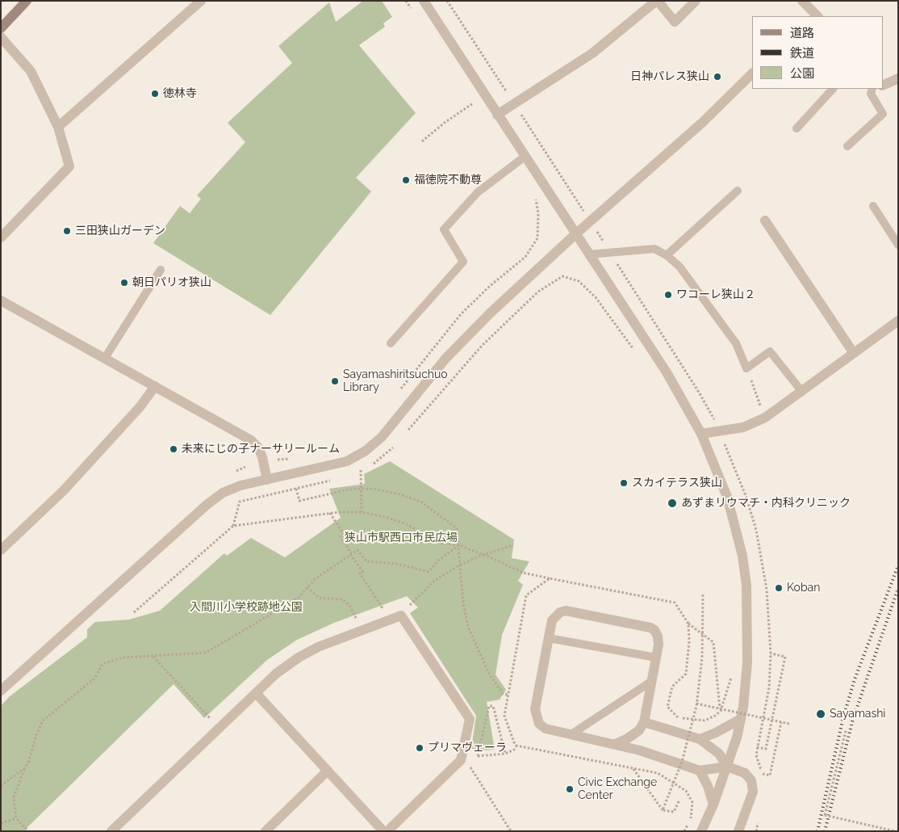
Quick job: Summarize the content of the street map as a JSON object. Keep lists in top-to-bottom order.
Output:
{
  "parks": ["狭山市駅西口市民広場", "入間川小学校跡地公園"],
  "places": [
    "日神パレス狭山",
    "徳林寺",
    "福徳院不動尊",
    "三田狭山ガーデン",
    "朝日パリオ狭山",
    "ワコーレ狭山２",
    "Sayamashiritsuchuo Library",
    "未来にじの子ナーサリールーム",
    "スカイテラス狭山",
    "あずまリウマチ・内科クリニック",
    "Koban",
    "Sayamashi",
    "プリマヴェーラ",
    "Civic Exchange Center"
  ],
  "legend": ["道路", "鉄道", "公園"]
}
